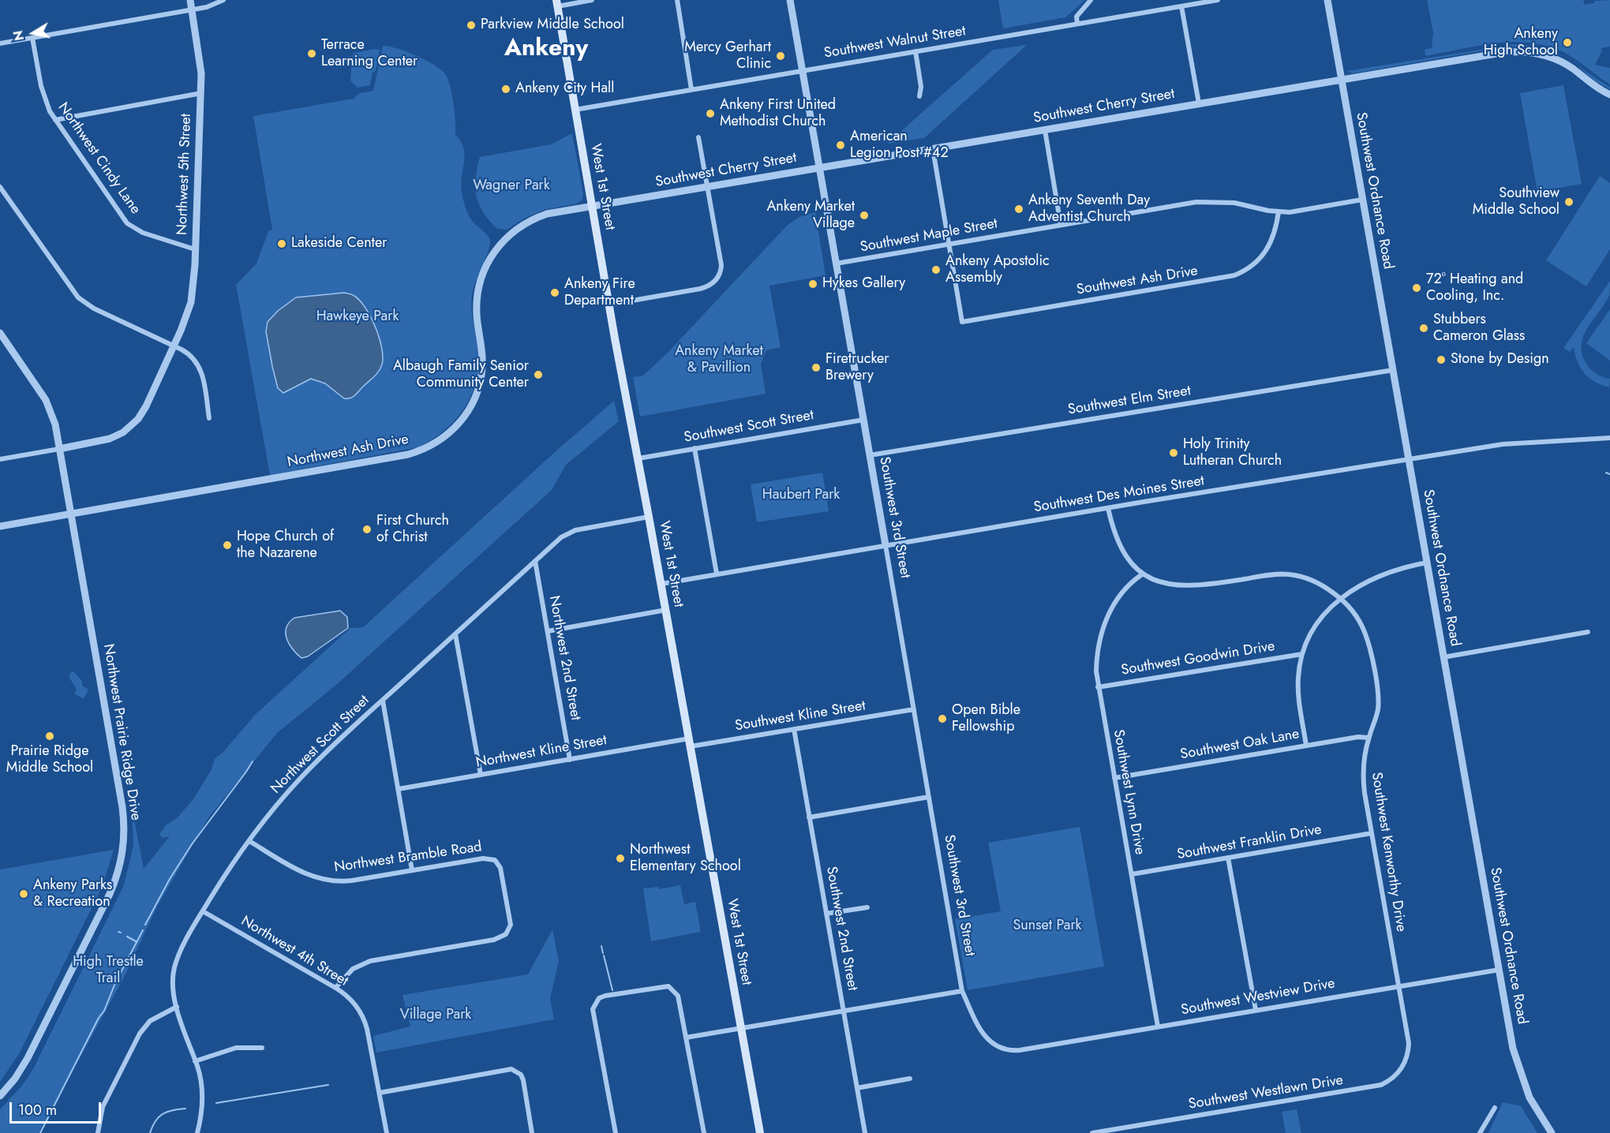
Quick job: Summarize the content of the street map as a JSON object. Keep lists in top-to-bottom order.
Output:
{
  "streets": {
    "main road": ["West 1st Street"],
    "street": [
      "Southwest Walnut Street",
      "Southwest Cherry Street",
      "Northwest Cindy Lane",
      "Northwest 5th Street",
      "Southwest Ordnance Road",
      "Southwest Maple Street",
      "Southwest Ash Drive",
      "Southwest Elm Street",
      "Southwest Scott Street",
      "Northwest Ash Drive",
      "Southwest Des Moines Street",
      "Southwest 3rd Street",
      "Northwest 2nd Street",
      "Southwest Goodwin Drive",
      "Southwest Kline Street",
      "Northwest Prairie Ridge Drive",
      "Northwest Scott Street",
      "Southwest Oak Lane",
      "Northwest Kline Street",
      "Southwest Lynn Drive",
      "Southwest Franklin Drive",
      "Southwest Kenworthy Drive",
      "Northwest Bramble Road",
      "Southwest 2nd Street",
      "Northwest 4th Street",
      "Southwest Westview Drive",
      "Southwest Westlawn Drive"
    ]
  },
  "crossings": [
    ["Southwest Walnut Street", "West 1st Street"],
    ["Southwest Walnut Street", "Southwest 3rd Street"],
    ["Southwest Cherry Street", "West 1st Street"],
    ["Southwest Cherry Street", "Southwest Ordnance Road"],
    ["Southwest Cherry Street", "Northwest Ash Drive"],
    ["Southwest Cherry Street", "Southwest 3rd Street"],
    ["Northwest Cindy Lane", "Northwest 5th Street"],
    ["Northwest 5th Street", "Northwest Prairie Ridge Drive"],
    ["West 1st Street", "Southwest Scott Street"],
    ["West 1st Street", "Northwest Ash Drive"],
    ["West 1st Street", "Southwest Des Moines Street"],
    ["West 1st Street", "Southwest Kline Street"],
    ["West 1st Street", "Northwest Scott Street"],
    ["West 1st Street", "Northwest Kline Street"],
    ["Southwest Ordnance Road", "Southwest Maple Street"],
    ["Southwest Ordnance Road", "Southwest Elm Street"],
    ["Southwest Ordnance Road", "Southwest Des Moines Street"],
    ["Southwest Ordnance Road", "Southwest Westview Drive"],
    ["Southwest Maple Street", "Southwest Ash Drive"],
    ["Southwest Maple Street", "Southwest 3rd Street"],
    ["Southwest Elm Street", "Southwest 3rd Street"],
    ["Southwest Scott Street", "Southwest 3rd Street"],
    ["Northwest Ash Drive", "Northwest Prairie Ridge Drive"],
    ["Southwest Des Moines Street", "Southwest 3rd Street"],
    ["Southwest Des Moines Street", "Southwest Kenworthy Drive"],
    ["Southwest 3rd Street", "Southwest Kline Street"],
    ["Southwest 3rd Street", "Southwest Westview Drive"],
    ["Northwest 2nd Street", "Northwest Scott Street"],
    ["Northwest 2nd Street", "Northwest Kline Street"],
    ["Southwest Goodwin Drive", "Southwest Lynn Drive"],
    ["Southwest Kline Street", "Northwest Kline Street"],
    ["Southwest Kline Street", "Southwest 2nd Street"],
    ["Northwest Scott Street", "Northwest Bramble Road"],
    ["Northwest Scott Street", "Northwest 4th Street"],
    ["Southwest Oak Lane", "Southwest Lynn Drive"],
    ["Southwest Oak Lane", "Southwest Kenworthy Drive"],
    ["Southwest Lynn Drive", "Southwest Franklin Drive"],
    ["Southwest Lynn Drive", "Southwest Kenworthy Drive"],
    ["Southwest Lynn Drive", "Southwest Westview Drive"],
    ["Southwest Franklin Drive", "Southwest Kenworthy Drive"],
    ["Southwest Kenworthy Drive", "Southwest Westview Drive"],
    ["Southwest Kenworthy Drive", "Southwest Westlawn Drive"],
    ["Northwest Bramble Road", "Northwest 4th Street"]
  ],
  "districts": ["Ankeny"],
  "parks": [
    "Wagner Park",
    "Hawkeye Park",
    "Ankeny Market & Pavillion",
    "Haubert Park",
    "Sunset Park",
    "High Trestle Trail",
    "Village Park"
  ],
  "places": [
    "Parkview Middle School",
    "Ankeny High School",
    "Terrace Learning Center",
    "Mercy Gerhart Clinic",
    "Ankeny City Hall",
    "Ankeny First United Methodist Church",
    "American Legion Post #42",
    "Southview Middle School",
    "Ankeny Seventh Day Adventist Church",
    "Ankeny Market Village",
    "Lakeside Center",
    "Ankeny Apostolic Assembly",
    "Hykes Gallery",
    "72° Heating and Cooling, Inc.",
    "Ankeny Fire Department",
    "Stubbers Cameron Glass",
    "Stone by Design",
    "Firetrucker Brewery",
    "Albaugh Family Senior Community Center",
    "Holy Trinity Lutheran Church",
    "First Church of Christ",
    "Hope Church of the Nazarene",
    "Open Bible Fellowship",
    "Prairie Ridge Middle School",
    "Northwest Elementary School",
    "Ankeny Parks & Recreation"
  ],
  "scale_bar": "100 m",
  "north": "left"
}
